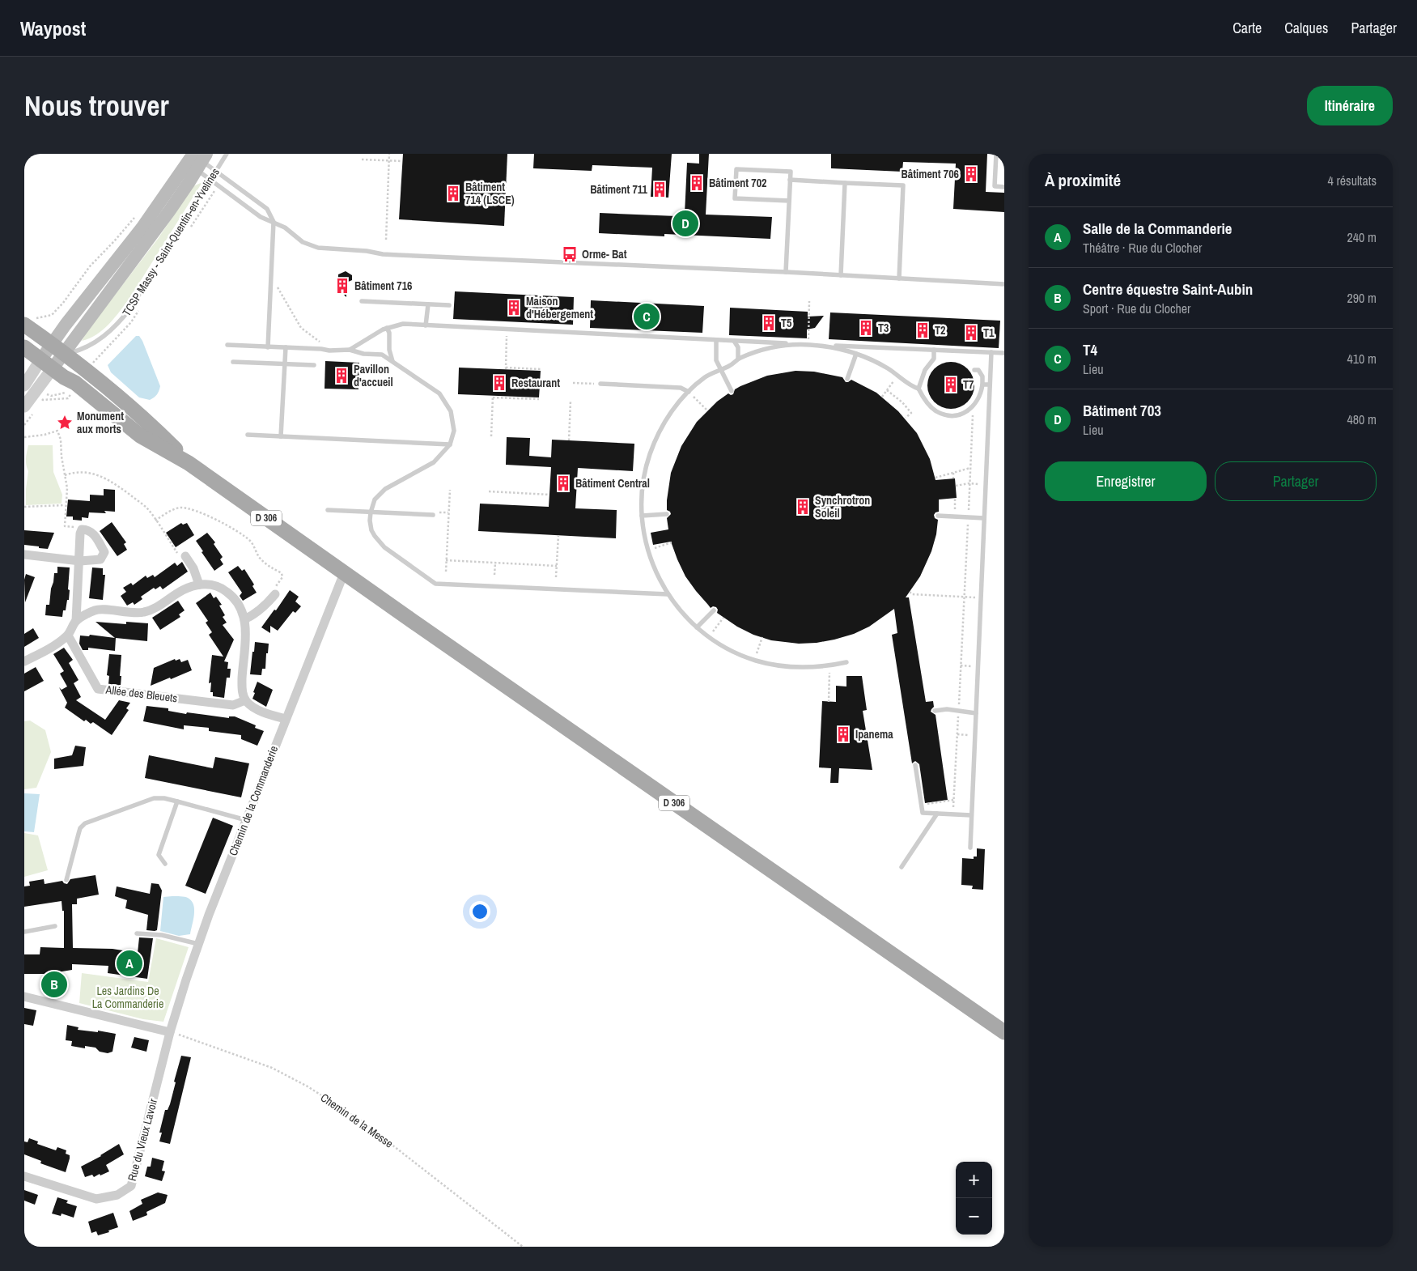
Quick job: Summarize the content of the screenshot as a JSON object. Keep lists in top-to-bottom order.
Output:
{
  "streets": {
    "main road": ["D 306"],
    "street": ["Allée des Bleuets", "Chemin de la Commanderie", "Rue du Vieux Lavoir"],
    "lane": ["TCSP Massy - Saint-Quentin-en-Yvelines"],
    "path": ["Chemin de la Messe"]
  },
  "crossings": [
    ["TCSP Massy - Saint-Quentin-en-Yvelines", "D 306"],
    ["D 306", "Chemin de la Commanderie"],
    ["Chemin de la Commanderie", "Chemin de la Messe"],
    ["Chemin de la Commanderie", "Rue du Vieux Lavoir"],
    ["Chemin de la Messe", "Rue du Vieux Lavoir"]
  ],
  "parks": ["Les Jardins De La Commanderie"],
  "places": {
    "building": [
      "Bâtiment 706",
      "Bâtiment 702",
      "Bâtiment 711",
      "Bâtiment 714 (LSCE)",
      "Bâtiment 716",
      "Maison d'Hébergement",
      "T5",
      "T3",
      "T2",
      "T1",
      "Pavillon d'accueil",
      "Restaurant",
      "T7",
      "Bâtiment Central",
      "Synchrotron Soleil",
      "Ipanema"
    ],
    "bus stop": ["Orme- Bat"],
    "place": ["Monument aux morts"]
  },
  "page": {
    "header": "Waypost",
    "nav": ["Carte", "Calques", "Partager"],
    "buttons": [
      "Itinéraire",
      ["Enregistrer", "Partager"]
    ],
    "title": "Nous trouver",
    "heading": ["À proximité", "4 résultats"],
    "list": [
      {
        "mark": "A",
        "name": "Salle de la Commanderie",
        "note": "Théâtre · Rue du Clocher",
        "value": "240 m"
      },
      {
        "mark": "B",
        "name": "Centre équestre Saint-Aubin",
        "note": "Sport · Rue du Clocher",
        "value": "290 m"
      },
      {
        "mark": "C",
        "name": "T4",
        "note": "Lieu",
        "value": "410 m"
      },
      {
        "mark": "D",
        "name": "Bâtiment 703",
        "note": "Lieu",
        "value": "480 m"
      }
    ],
    "pins": [
      "D",
      "C",
      "A",
      "B"
    ],
    "map_buttons": ["+", "−"]
  }
}
